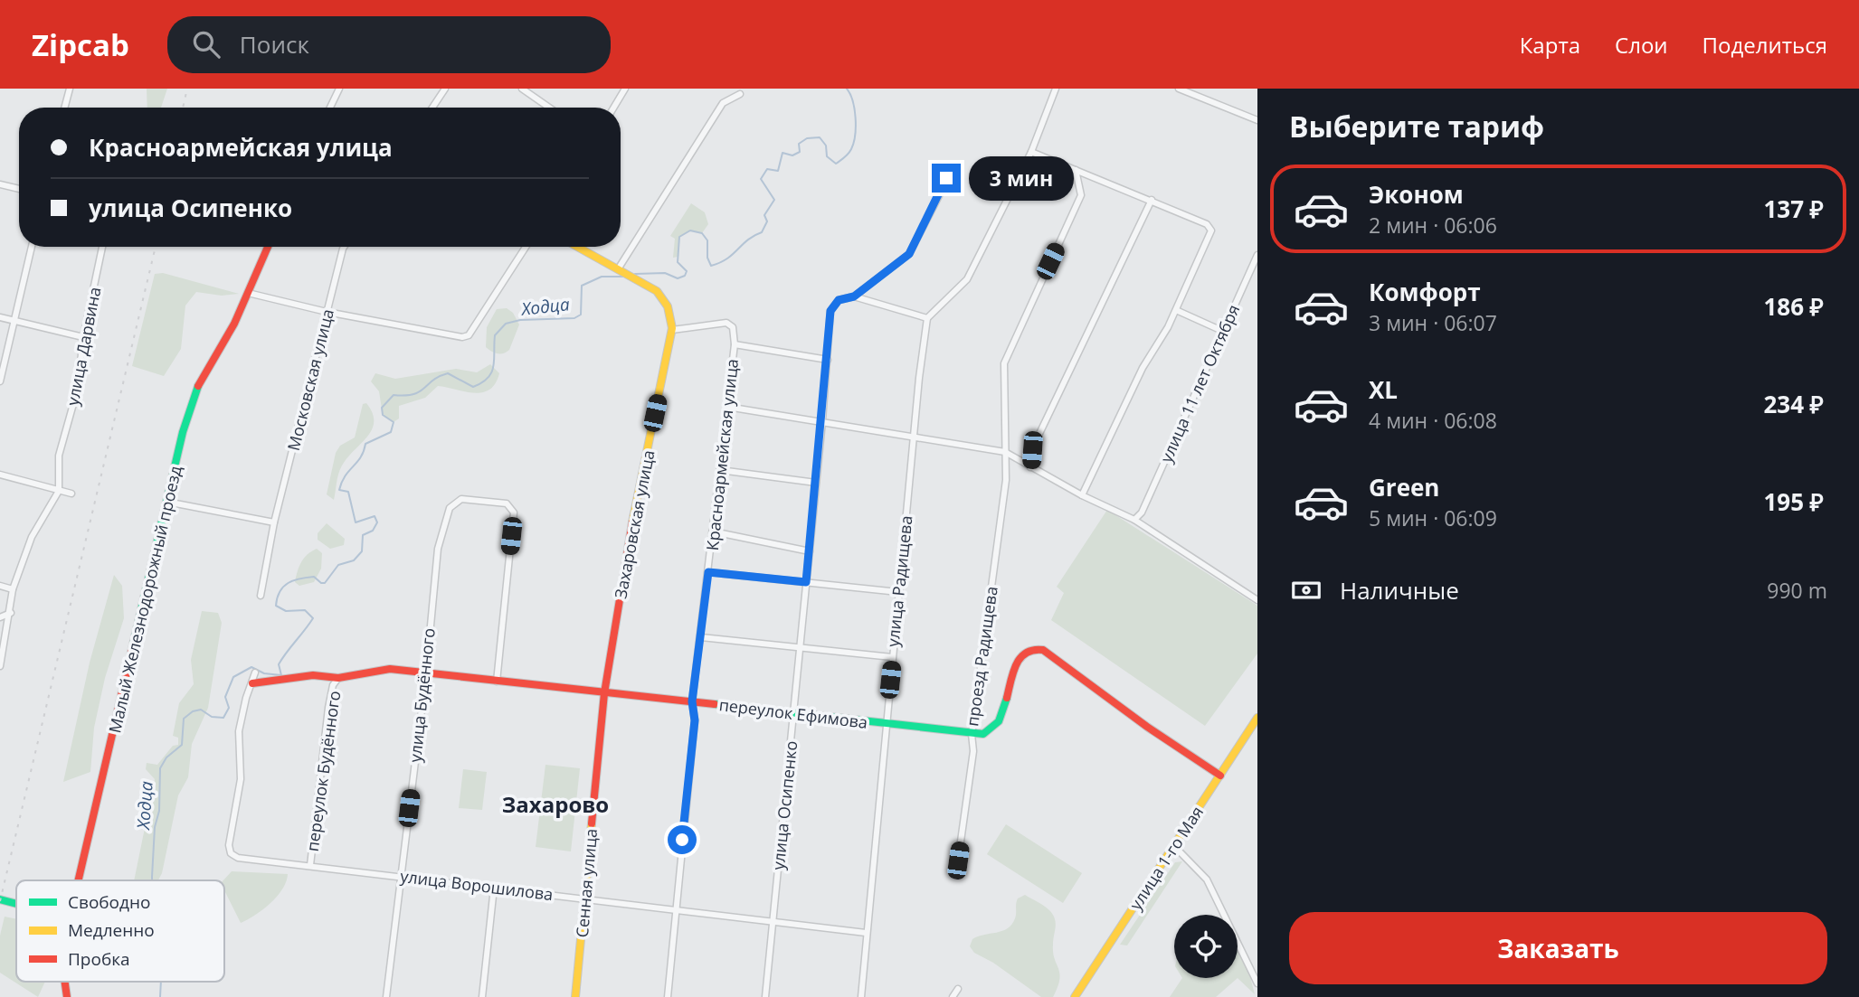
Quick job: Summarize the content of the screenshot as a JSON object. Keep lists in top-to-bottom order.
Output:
{
  "streets": {
    "street": [
      "улица Дарвина",
      "Московская улица",
      "улица 11 лет Октября",
      "Красноармейская улица",
      "Захаровская улица",
      "улица Радищева",
      "Малый Железнодорожный проезд",
      "проезд Радищева",
      "улица Будённого",
      "переулок Ефимова",
      "переулок Будённого",
      "улица Осипенко",
      "улица 1-го Мая",
      "Сенная улица",
      "улица Ворошилова"
    ]
  },
  "crossings": [
    ["Красноармейская улица", "Захаровская улица"],
    ["Красноармейская улица", "переулок Ефимова"],
    ["Красноармейская улица", "улица Ворошилова"],
    ["Захаровская улица", "переулок Ефимова"],
    ["Захаровская улица", "Сенная улица"],
    ["улица Радищева", "переулок Ефимова"],
    ["улица Радищева", "улица Ворошилова"],
    ["проезд Радищева", "переулок Ефимова"],
    ["улица Будённого", "переулок Ефимова"],
    ["улица Будённого", "улица Ворошилова"],
    ["переулок Ефимова", "переулок Будённого"],
    ["переулок Ефимова", "улица Осипенко"],
    ["переулок Ефимова", "Сенная улица"],
    ["переулок Ефимова", "улица Ворошилова"],
    ["переулок Будённого", "улица Ворошилова"],
    ["улица Осипенко", "улица Ворошилова"],
    ["Сенная улица", "улица Ворошилова"]
  ],
  "districts": ["Захарово"],
  "water": ["Ходца"],
  "legend": ["Свободно", "Медленно", "Пробка"],
  "page": {
    "header": "Zipcab",
    "search": "Поиск",
    "nav": ["Карта", "Слои", "Поделиться"],
    "heading": "Выберите тариф",
    "banner": ["Красноармейская улица", "улица Осипенко"],
    "bubble": "3 мин",
    "list": [
      {
        "name": "Эконом",
        "note": "2 мин · 06:06",
        "value": "137 ₽"
      },
      {
        "name": "Комфорт",
        "note": "3 мин · 06:07",
        "value": "186 ₽"
      },
      {
        "name": "XL",
        "note": "4 мин · 06:08",
        "value": "234 ₽"
      },
      {
        "name": "Green",
        "note": "5 мин · 06:09",
        "value": "195 ₽"
      }
    ],
    "pay": ["Наличные", "990 m"],
    "buttons": "Заказать"
  }
}
